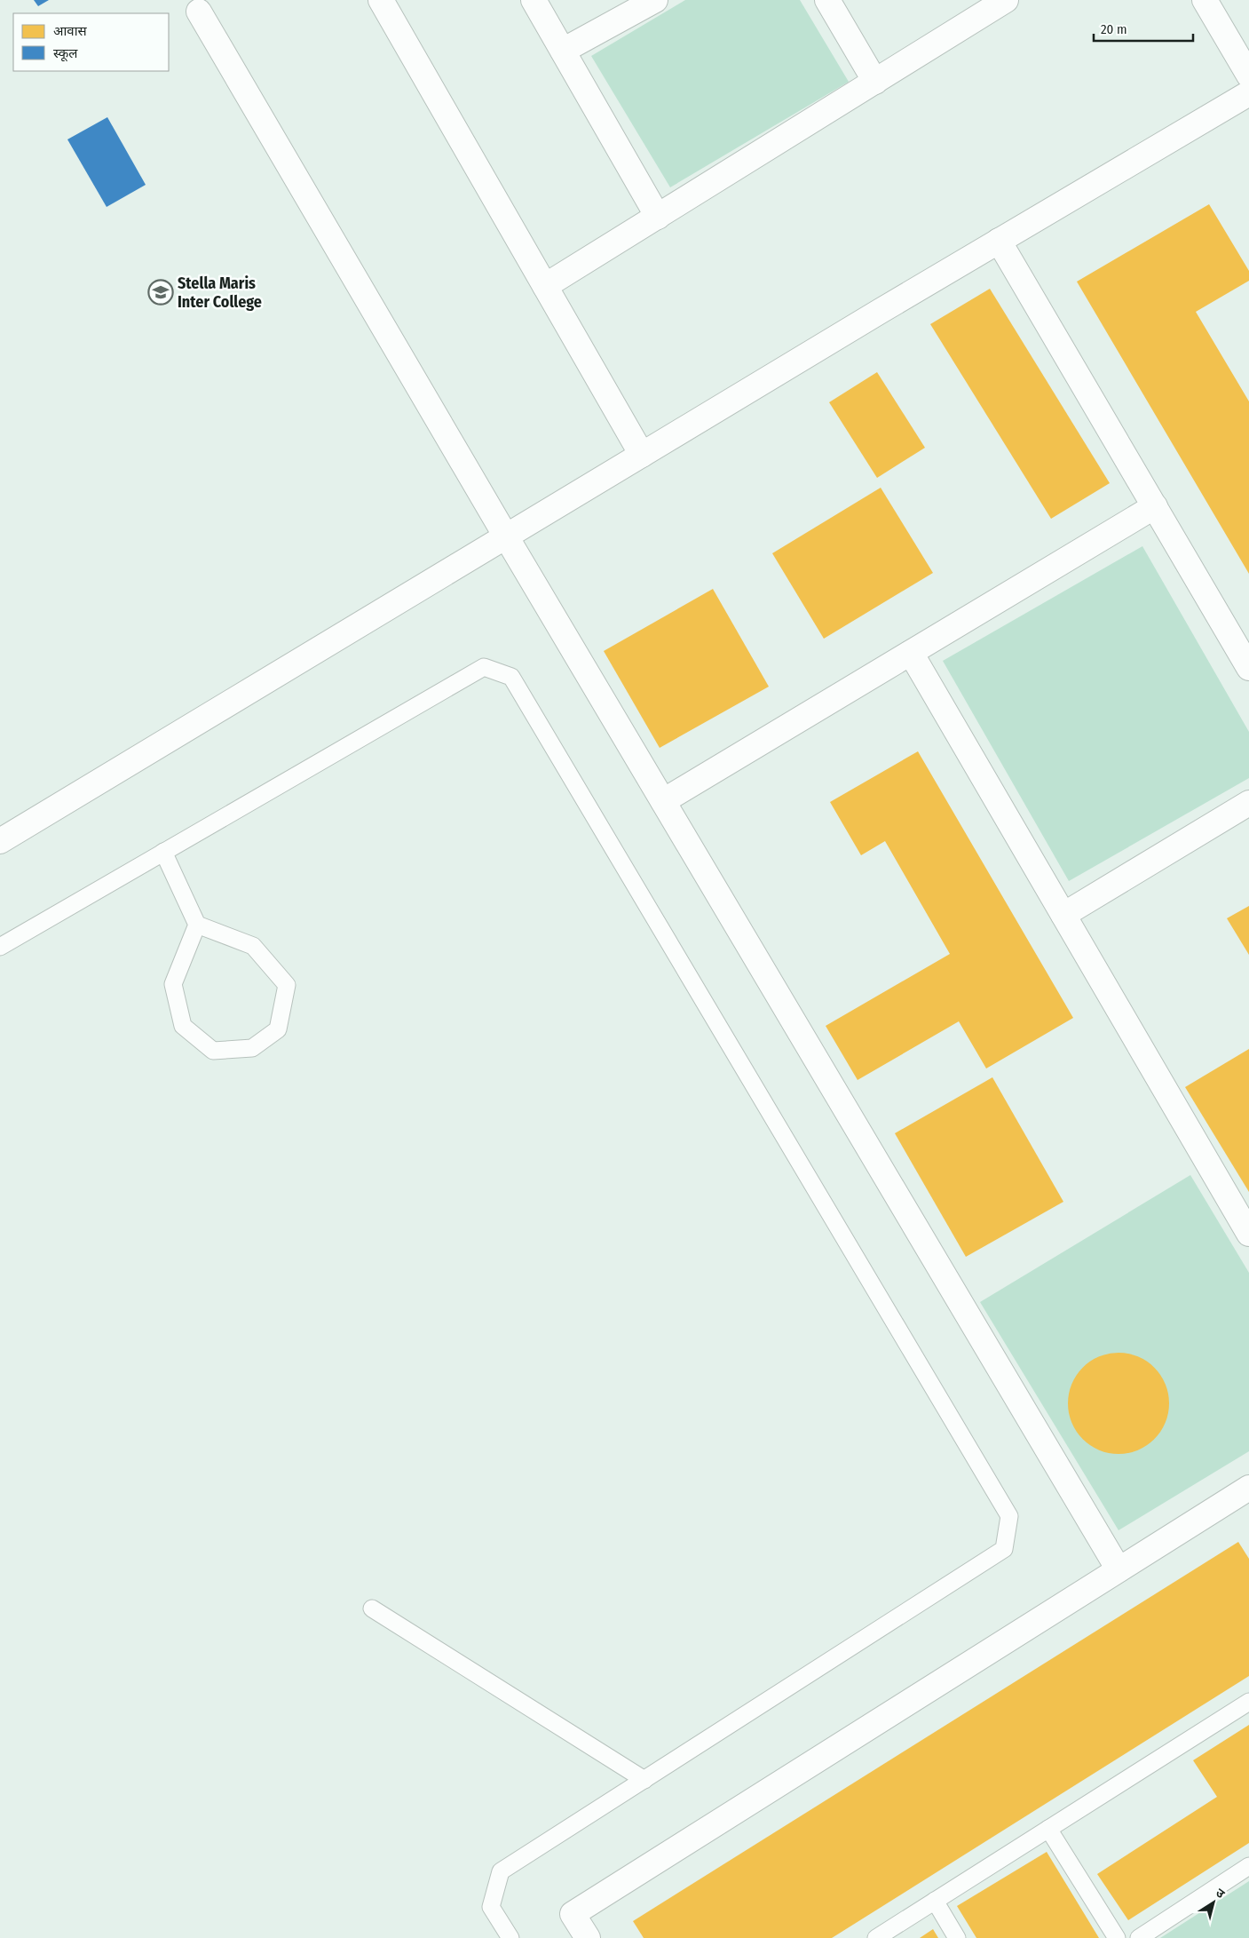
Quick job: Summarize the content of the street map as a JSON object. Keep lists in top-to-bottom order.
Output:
{
  "places": {
    "school or university": ["Stella Maris Inter College"]
  },
  "legend": ["आवास", "स्कूल"],
  "scale_bar": "20 m",
  "north": "top right"
}
